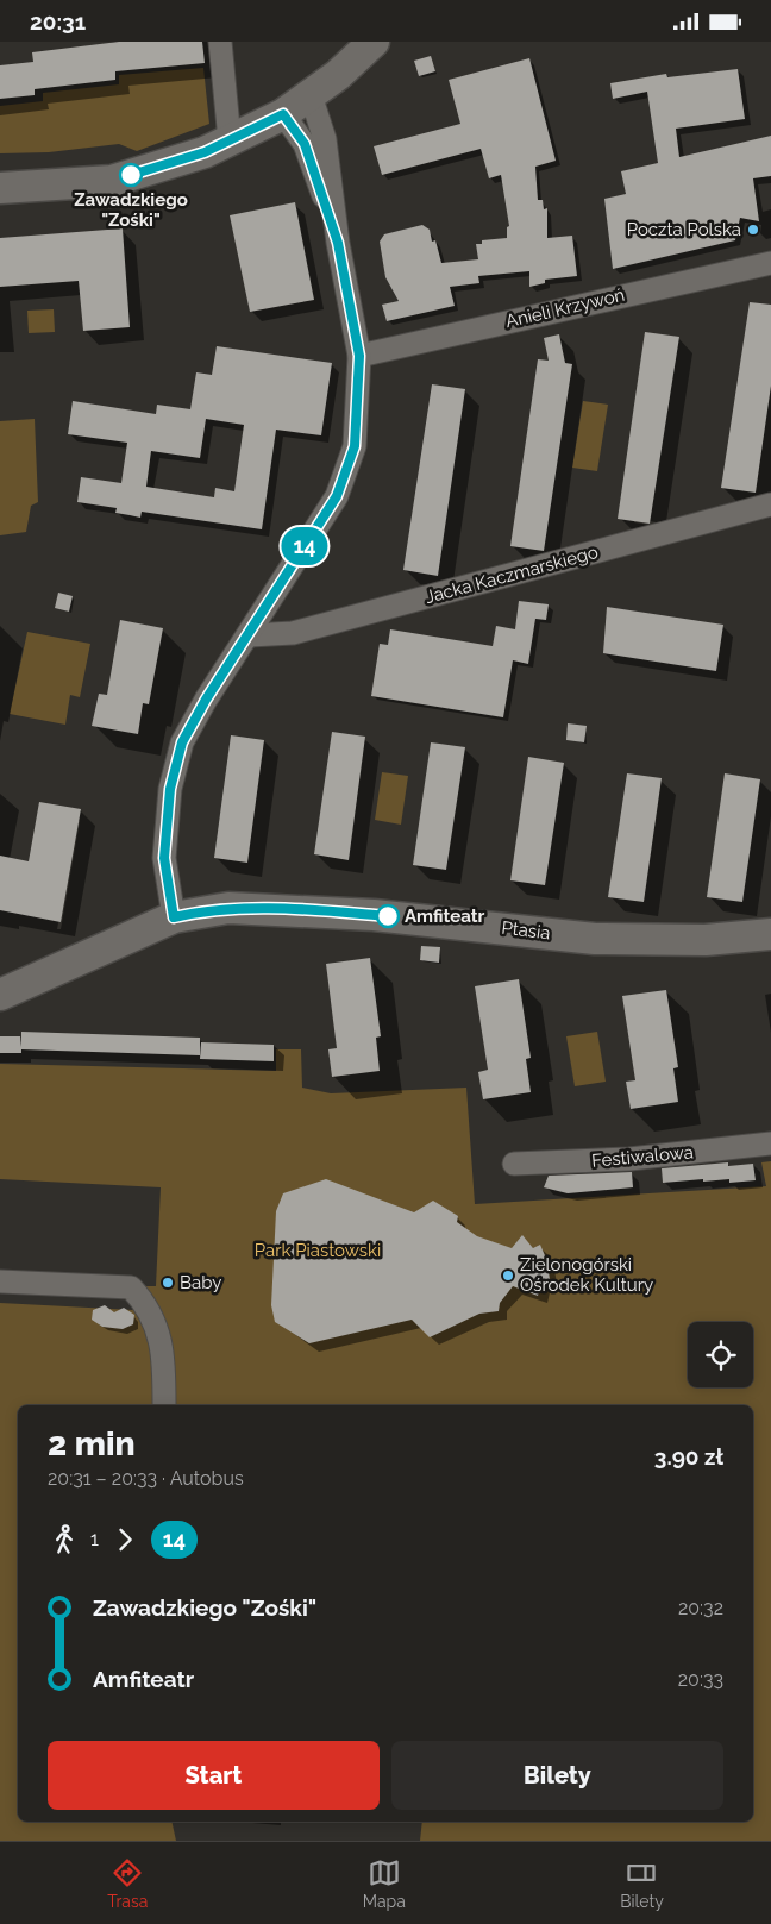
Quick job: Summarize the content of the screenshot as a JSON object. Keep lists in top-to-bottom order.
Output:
{
  "streets": {
    "street": [
      "Anieli Krzywoń",
      "Jacka Kaczmarskiego",
      "Ptasia",
      "Festiwalowa"
    ]
  },
  "parks": ["Park Piastowski"],
  "places": [
    "Zawadzkiego \"Zośki\"",
    "Poczta Polska",
    "Amfiteatr",
    "Zielonogórski Ośrodek Kultury",
    "Baby"
  ],
  "lines": ["bus line 14"],
  "page": {
    "status": "20:31",
    "on_map": "14",
    "heading": ["2 min", "20:31 – 20:33 · Autobus", "3.90 zł"],
    "legs": ["1", "14"],
    "list": [
      {
        "name": "Zawadzkiego \"Zośki\"",
        "value": "20:32"
      },
      {
        "name": "Amfiteatr",
        "value": "20:33"
      }
    ],
    "buttons": ["Start", "Bilety"],
    "tabs": ["Trasa", "Mapa", "Bilety"]
  }
}
